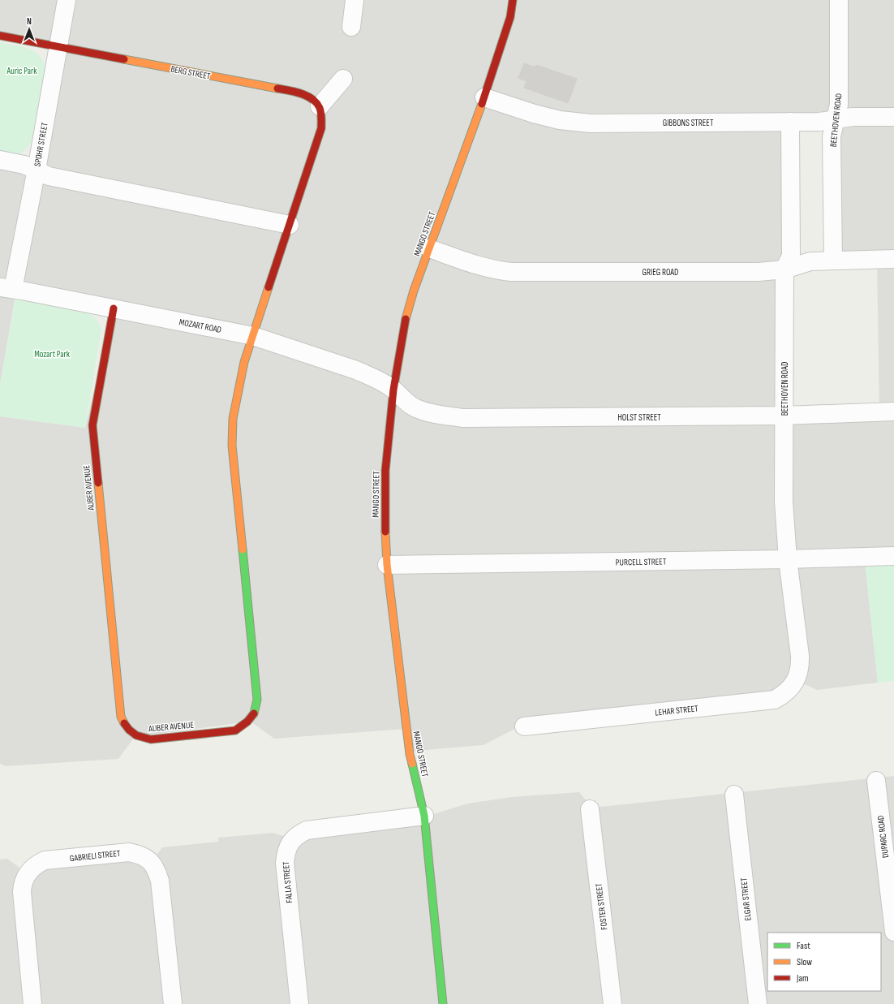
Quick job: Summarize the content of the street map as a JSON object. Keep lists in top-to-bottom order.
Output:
{
  "streets": {
    "street": [
      "BERG STREET",
      "BEETHOVEN ROAD",
      "GIBBONS STREET",
      "SPOHR STREET",
      "MANGO STREET",
      "GRIEG ROAD",
      "MOZART ROAD",
      "HOLST STREET",
      "AUBER AVENUE",
      "PURCELL STREET",
      "LEHAR STREET",
      "DUPARC ROAD",
      "GABRIELI STREET",
      "FALLA STREET",
      "ELGAR STREET",
      "FOSTER STREET"
    ]
  },
  "crossings": [
    ["BERG STREET", "SPOHR STREET"],
    ["BEETHOVEN ROAD", "GIBBONS STREET"],
    ["BEETHOVEN ROAD", "GRIEG ROAD"],
    ["BEETHOVEN ROAD", "HOLST STREET"],
    ["BEETHOVEN ROAD", "PURCELL STREET"],
    ["BEETHOVEN ROAD", "LEHAR STREET"],
    ["GIBBONS STREET", "MANGO STREET"],
    ["SPOHR STREET", "MOZART ROAD"],
    ["MANGO STREET", "GRIEG ROAD"],
    ["MANGO STREET", "MOZART ROAD"],
    ["MANGO STREET", "HOLST STREET"],
    ["MANGO STREET", "PURCELL STREET"],
    ["MANGO STREET", "FALLA STREET"],
    ["MOZART ROAD", "HOLST STREET"],
    ["MOZART ROAD", "AUBER AVENUE"]
  ],
  "parks": ["Auric Park", "Mozart Park"],
  "legend": ["Fast", "Slow", "Jam"],
  "north": "top"
}
